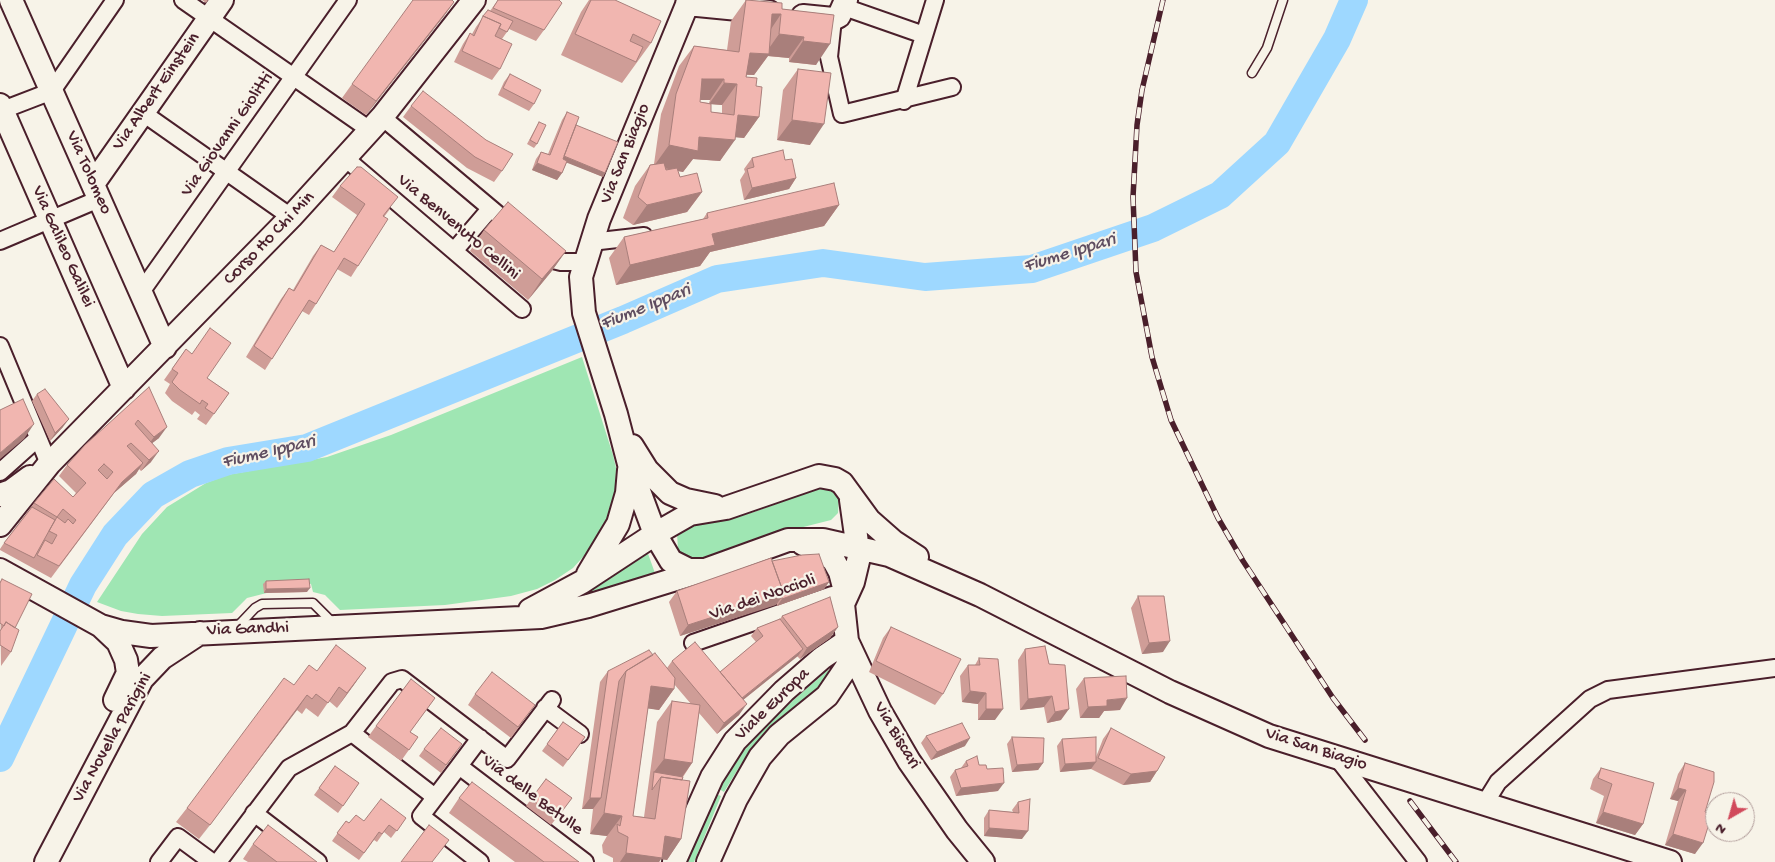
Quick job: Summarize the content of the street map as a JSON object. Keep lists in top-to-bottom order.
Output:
{
  "streets": {
    "main road": [
      "Via Albert Einstein",
      "Via San Biagio",
      "Via Tolomeo",
      "Corso Ho Chi Min",
      "Via Galileo Galilei",
      "Via Gandhi",
      "Viale Europa",
      "Via Biscari",
      "Via Novella Parigini"
    ],
    "street": [
      "Via Giovanni Giolitti",
      "Via Benvenuto Cellini",
      "Via dei Noccioli",
      "Via delle Betulle"
    ]
  },
  "crossings": [
    ["Via Albert Einstein", "Via Tolomeo"],
    ["Via Giovanni Giolitti", "Via Tolomeo"],
    ["Via Tolomeo", "Corso Ho Chi Min"],
    ["Via Benvenuto Cellini", "Corso Ho Chi Min"],
    ["Corso Ho Chi Min", "Via Galileo Galilei"],
    ["Via dei Noccioli", "Via Biscari"],
    ["Via Gandhi", "Via Novella Parigini"],
    ["Viale Europa", "Via Biscari"]
  ],
  "water": ["Fiume Ippari"],
  "north": "bottom left"
}
